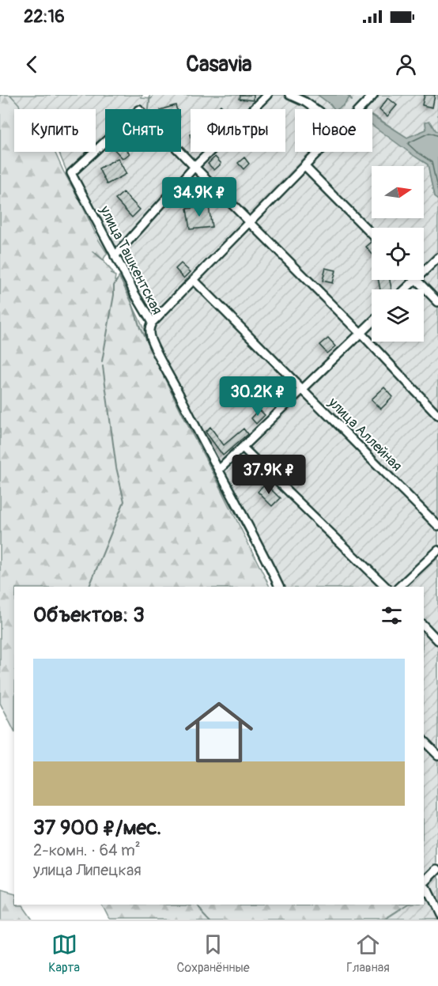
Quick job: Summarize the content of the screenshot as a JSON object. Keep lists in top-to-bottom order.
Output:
{
  "streets": {
    "street": ["улица Ташкентская", "улица Аллейная"]
  },
  "north": "right",
  "page": {
    "status": "22:16",
    "header": "Casavia",
    "chip": [
      "Купить",
      "Снять",
      "Фильтры",
      "Новое"
    ],
    "price": ["34.9K ₽", "30.2K ₽", "37.9K ₽"],
    "heading": "Объектов: 3",
    "list": [
      {
        "name": "37 900 ₽/мес.",
        "note": "2-комн. · 64 m² · улица Липецкая"
      }
    ],
    "tabs": ["Карта", "Сохранённые", "Главная"]
  }
}
